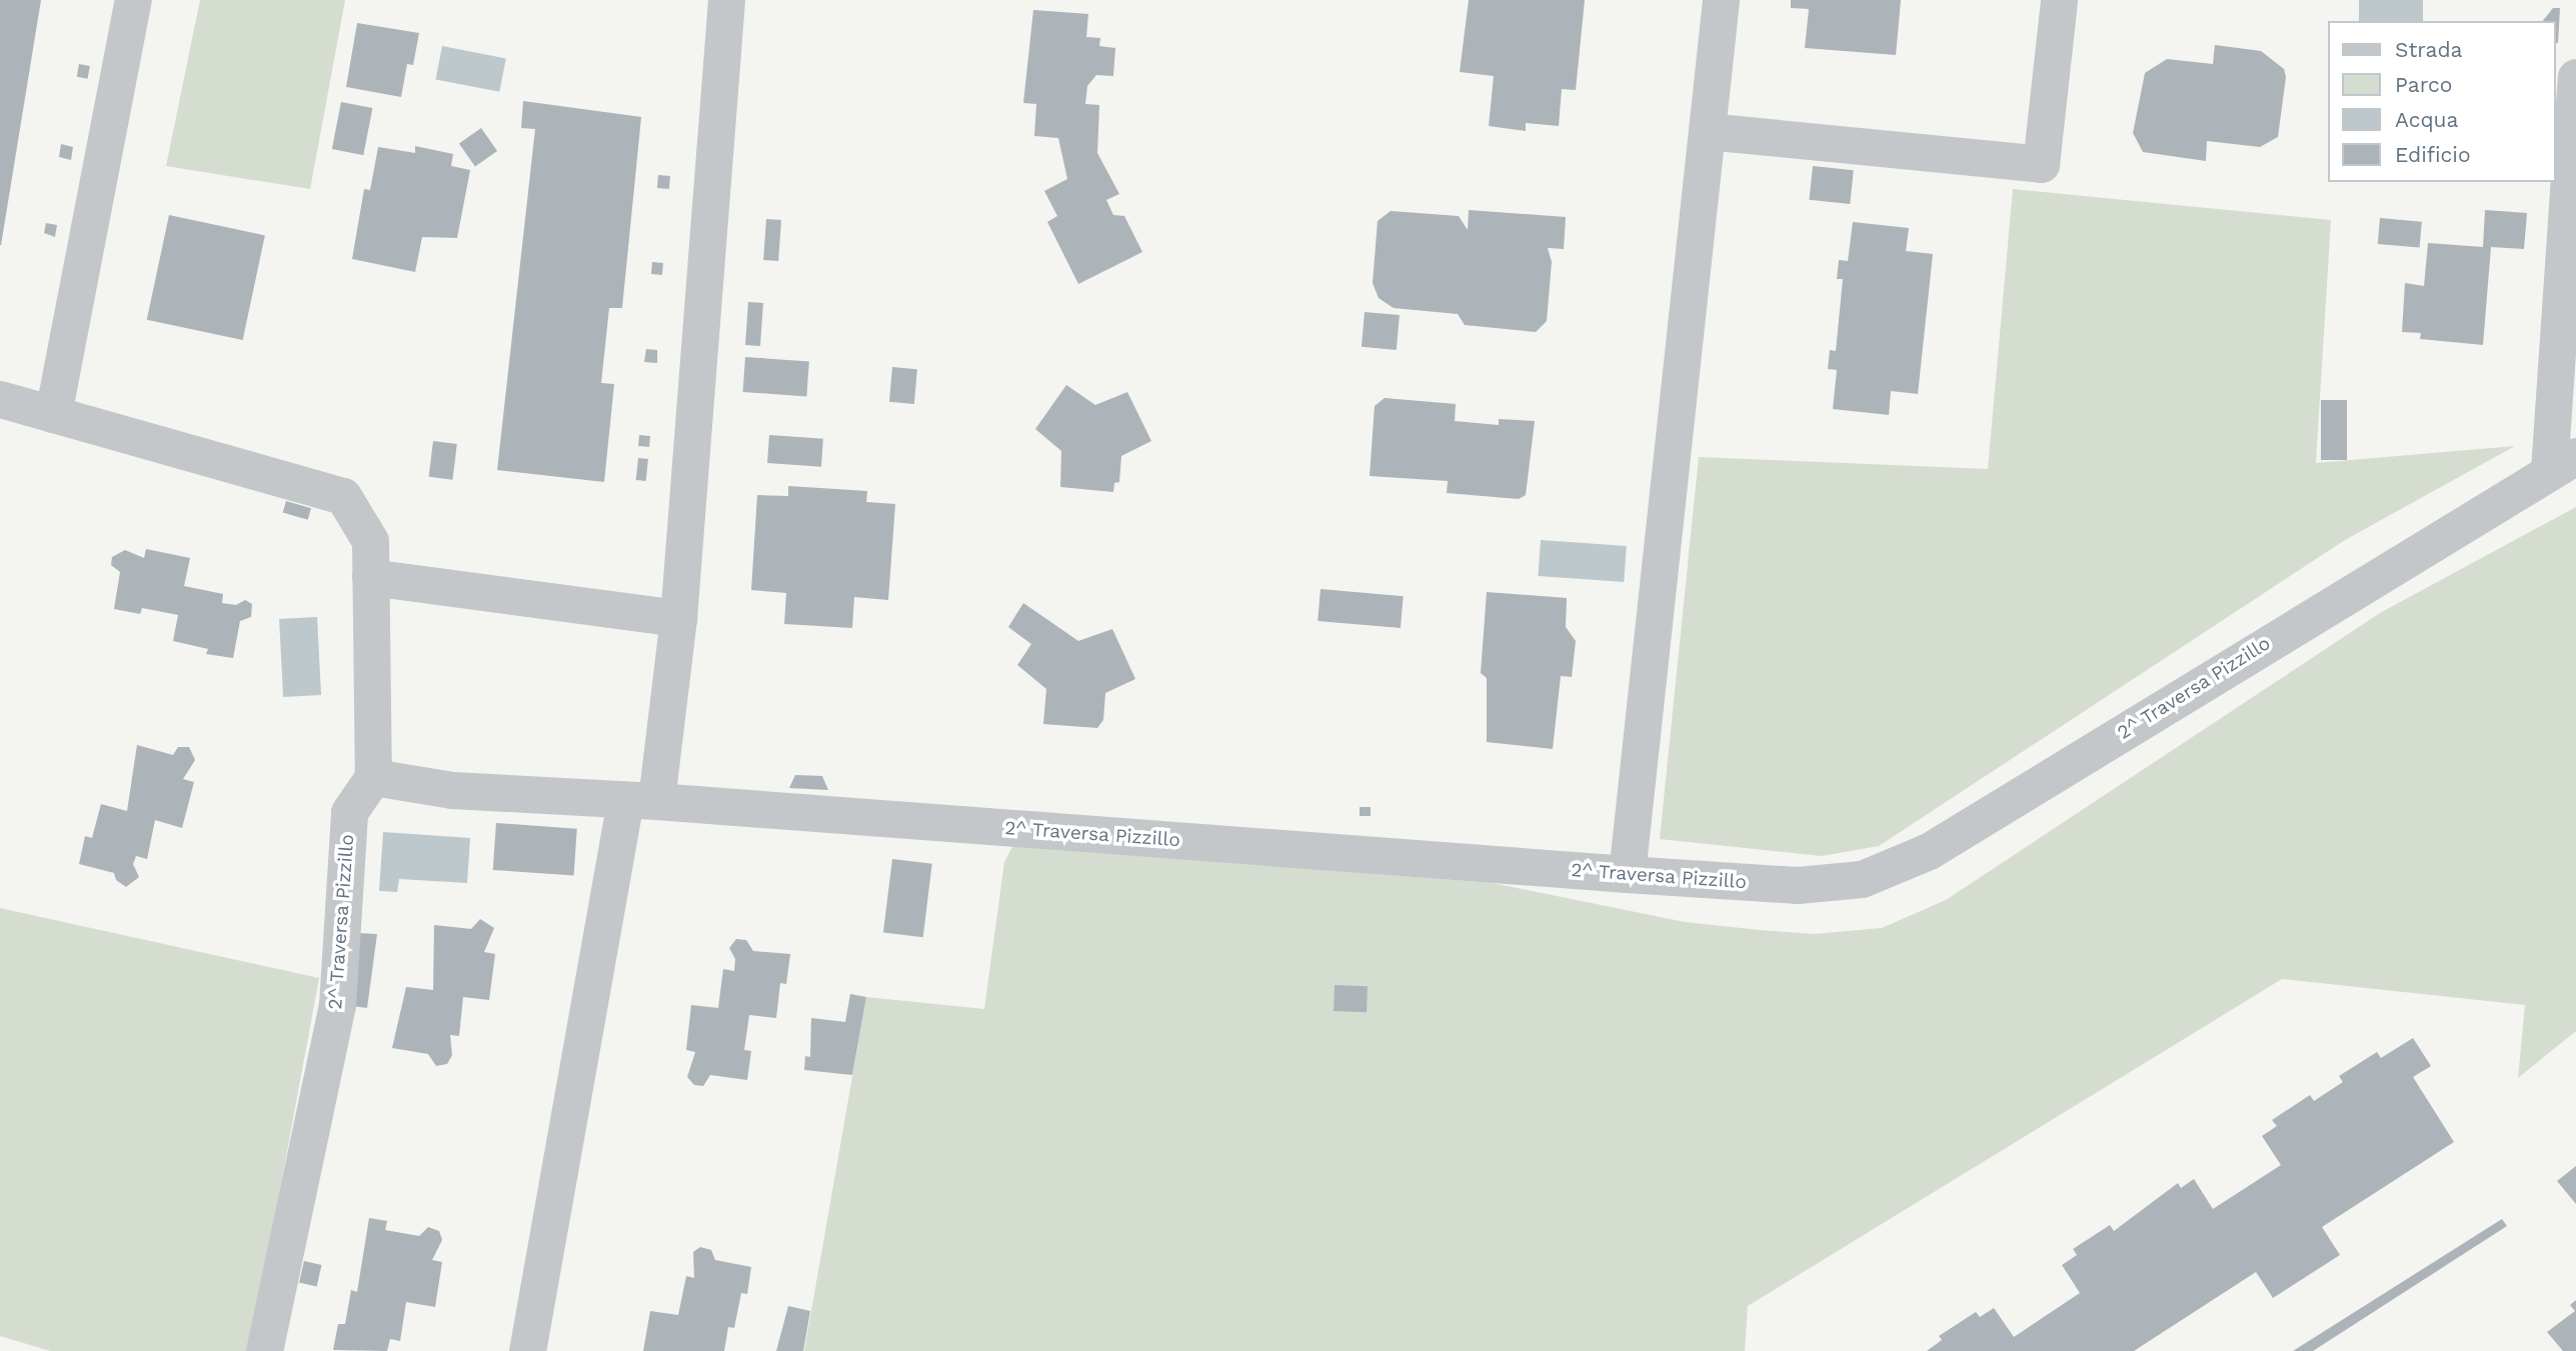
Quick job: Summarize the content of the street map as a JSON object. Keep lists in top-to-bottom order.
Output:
{
  "streets": {
    "street": ["2^ Traversa Pizzillo"]
  },
  "legend": [
    "Strada",
    "Parco",
    "Acqua",
    "Edificio"
  ]
}
